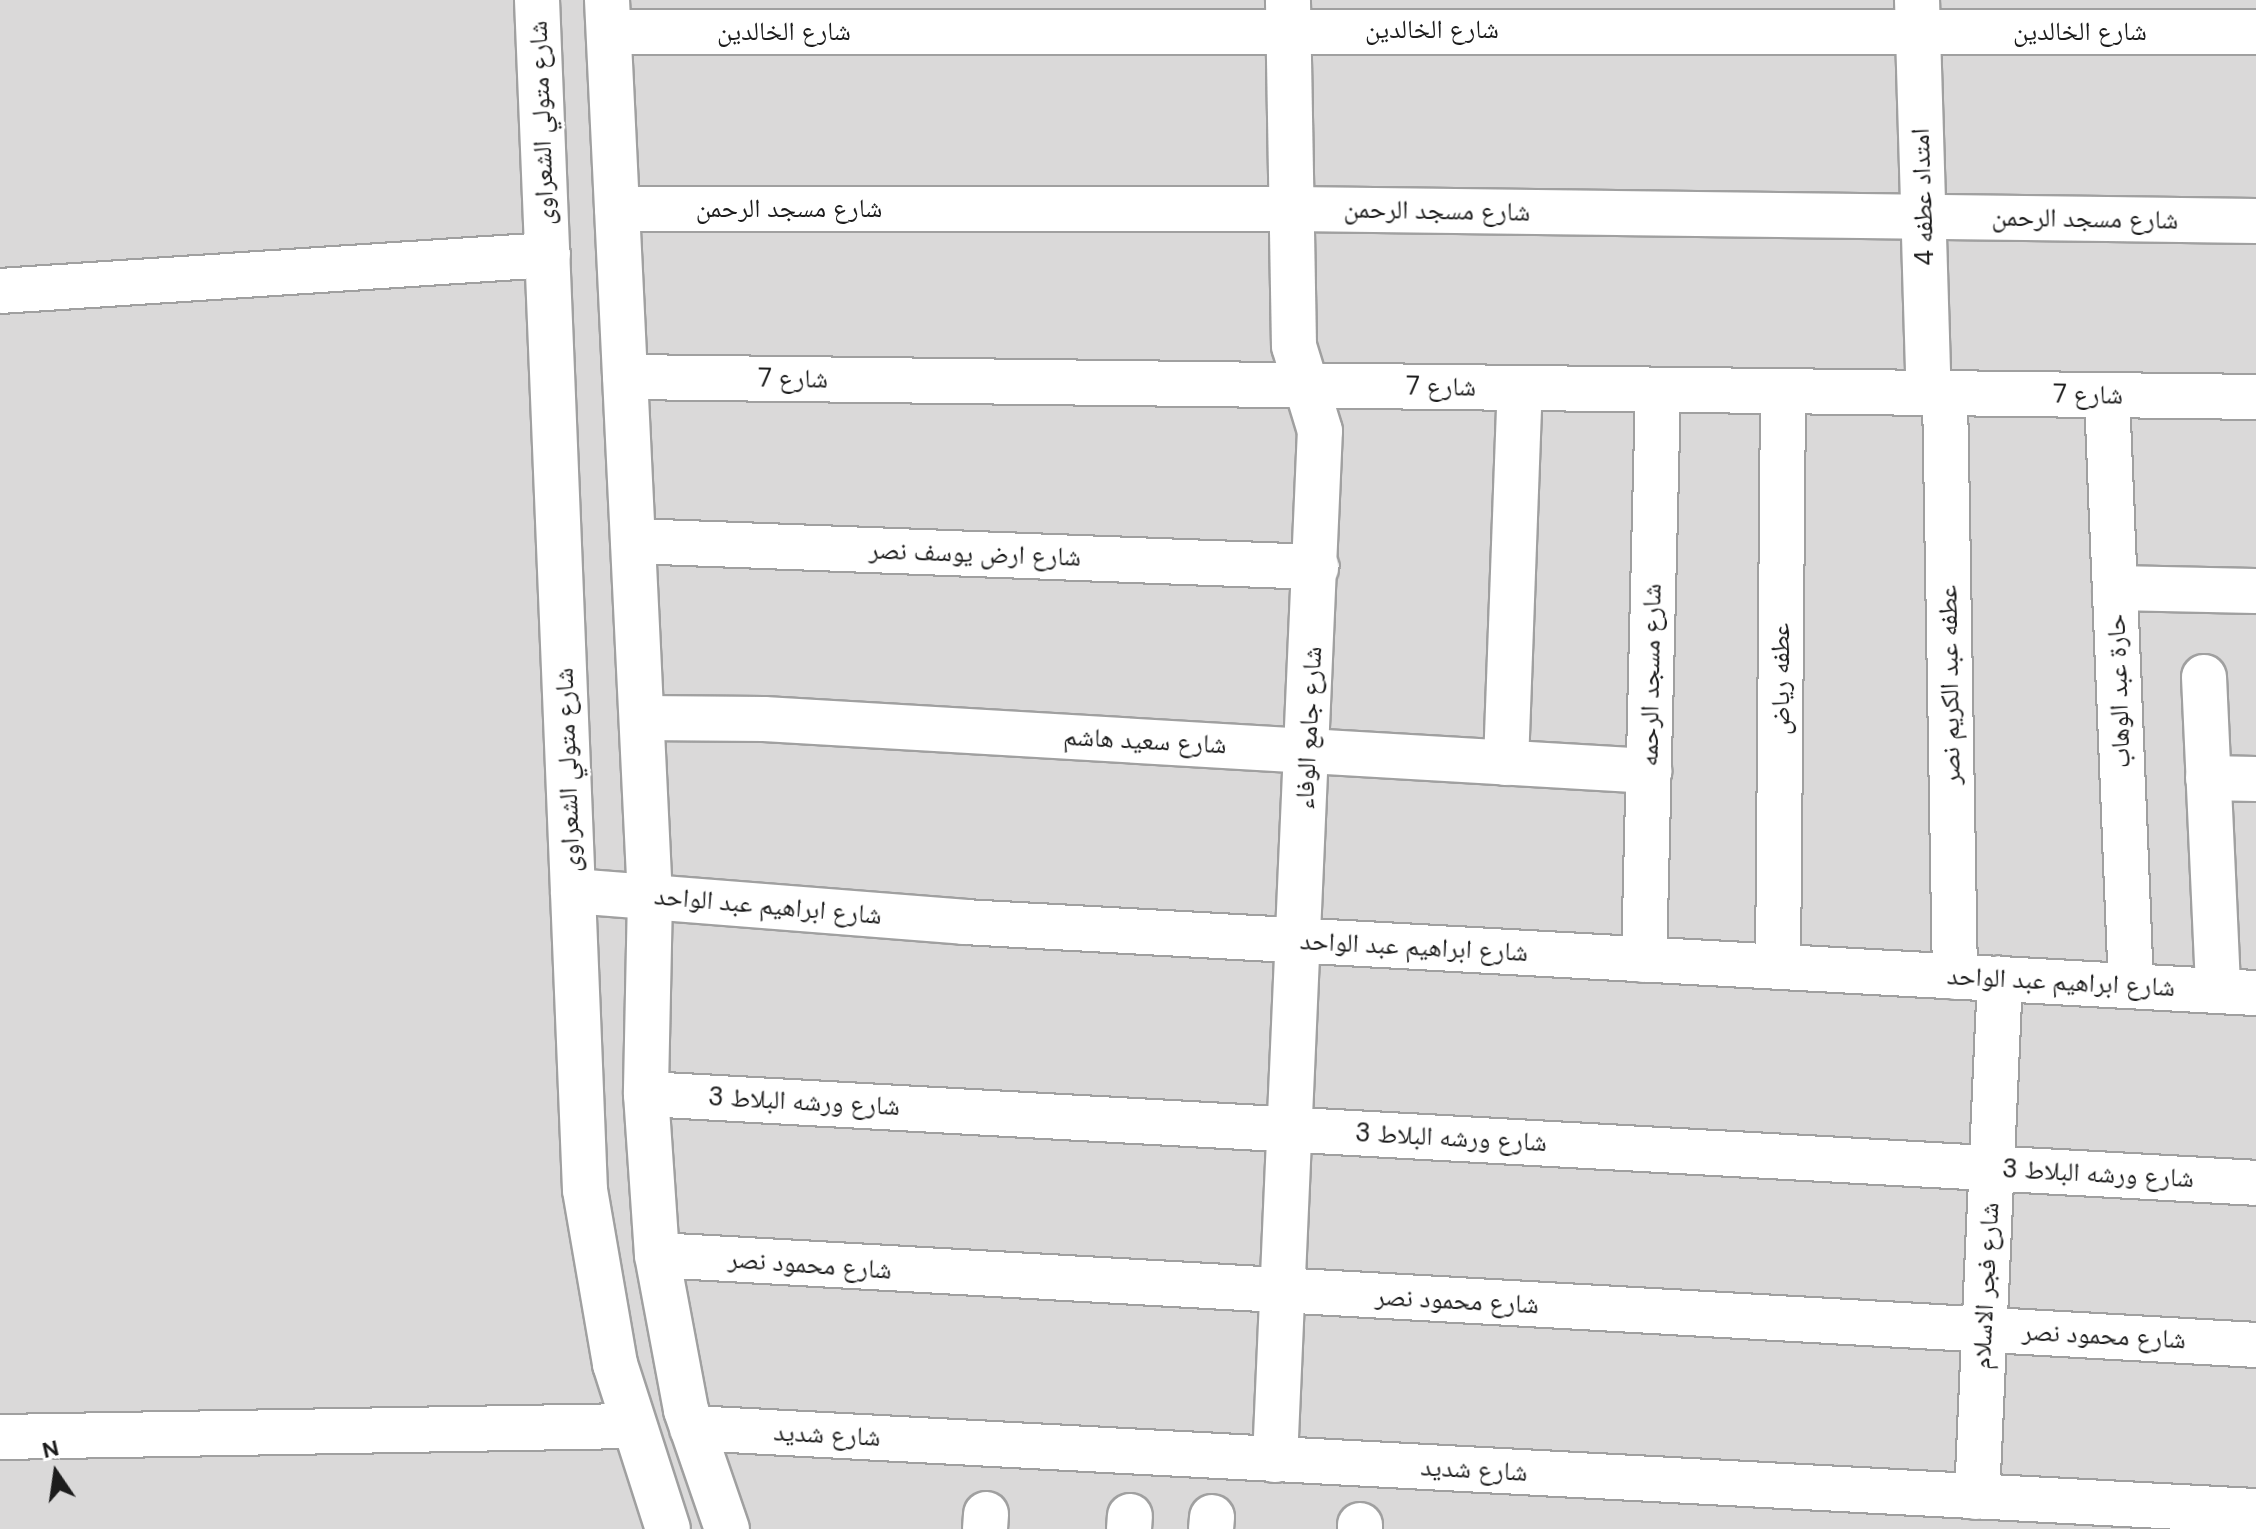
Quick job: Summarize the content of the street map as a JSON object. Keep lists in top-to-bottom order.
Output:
{
  "streets": {
    "street": [
      "شارع الخالدين",
      "شارع متولي الشعراوى",
      "امتداد عطفه 4",
      "شارع مسجد الرحمن",
      "شارع 7",
      "شارع ارض يوسف نصر",
      "شارع مسجد الرحمه",
      "عطفه رياض",
      "عطفه عبد الكريم نصر",
      "حارة عبد الوهاب",
      "شارع جامع الوفاء",
      "شارع سعيد هاشم",
      "شارع ابراهيم عبد الواحد",
      "شارع ورشه البلاط 3",
      "شارع محمود نصر",
      "شارع فجر الاسلام",
      "شارع شديد"
    ]
  },
  "crossings": [
    ["شارع الخالدين", "امتداد عطفه 4"],
    ["شارع الخالدين", "شارع جامع الوفاء"],
    ["شارع متولي الشعراوى", "شارع ابراهيم عبد الواحد"],
    ["امتداد عطفه 4", "شارع مسجد الرحمن"],
    ["امتداد عطفه 4", "شارع 7"],
    ["امتداد عطفه 4", "عطفه عبد الكريم نصر"],
    ["شارع مسجد الرحمن", "شارع جامع الوفاء"],
    ["شارع 7", "شارع مسجد الرحمه"],
    ["شارع 7", "عطفه رياض"],
    ["شارع 7", "عطفه عبد الكريم نصر"],
    ["شارع 7", "حارة عبد الوهاب"],
    ["شارع 7", "شارع جامع الوفاء"],
    ["شارع ارض يوسف نصر", "شارع جامع الوفاء"],
    ["شارع مسجد الرحمه", "شارع سعيد هاشم"],
    ["شارع مسجد الرحمه", "شارع ابراهيم عبد الواحد"],
    ["عطفه رياض", "شارع ابراهيم عبد الواحد"],
    ["عطفه عبد الكريم نصر", "شارع ابراهيم عبد الواحد"],
    ["حارة عبد الوهاب", "شارع ابراهيم عبد الواحد"],
    ["شارع جامع الوفاء", "شارع سعيد هاشم"],
    ["شارع جامع الوفاء", "شارع ابراهيم عبد الواحد"],
    ["شارع جامع الوفاء", "شارع ورشه البلاط 3"],
    ["شارع جامع الوفاء", "شارع محمود نصر"],
    ["شارع جامع الوفاء", "شارع شديد"],
    ["شارع ابراهيم عبد الواحد", "شارع فجر الاسلام"],
    ["شارع ورشه البلاط 3", "شارع فجر الاسلام"],
    ["شارع محمود نصر", "شارع فجر الاسلام"],
    ["شارع فجر الاسلام", "شارع شديد"]
  ],
  "north": "top"
}
